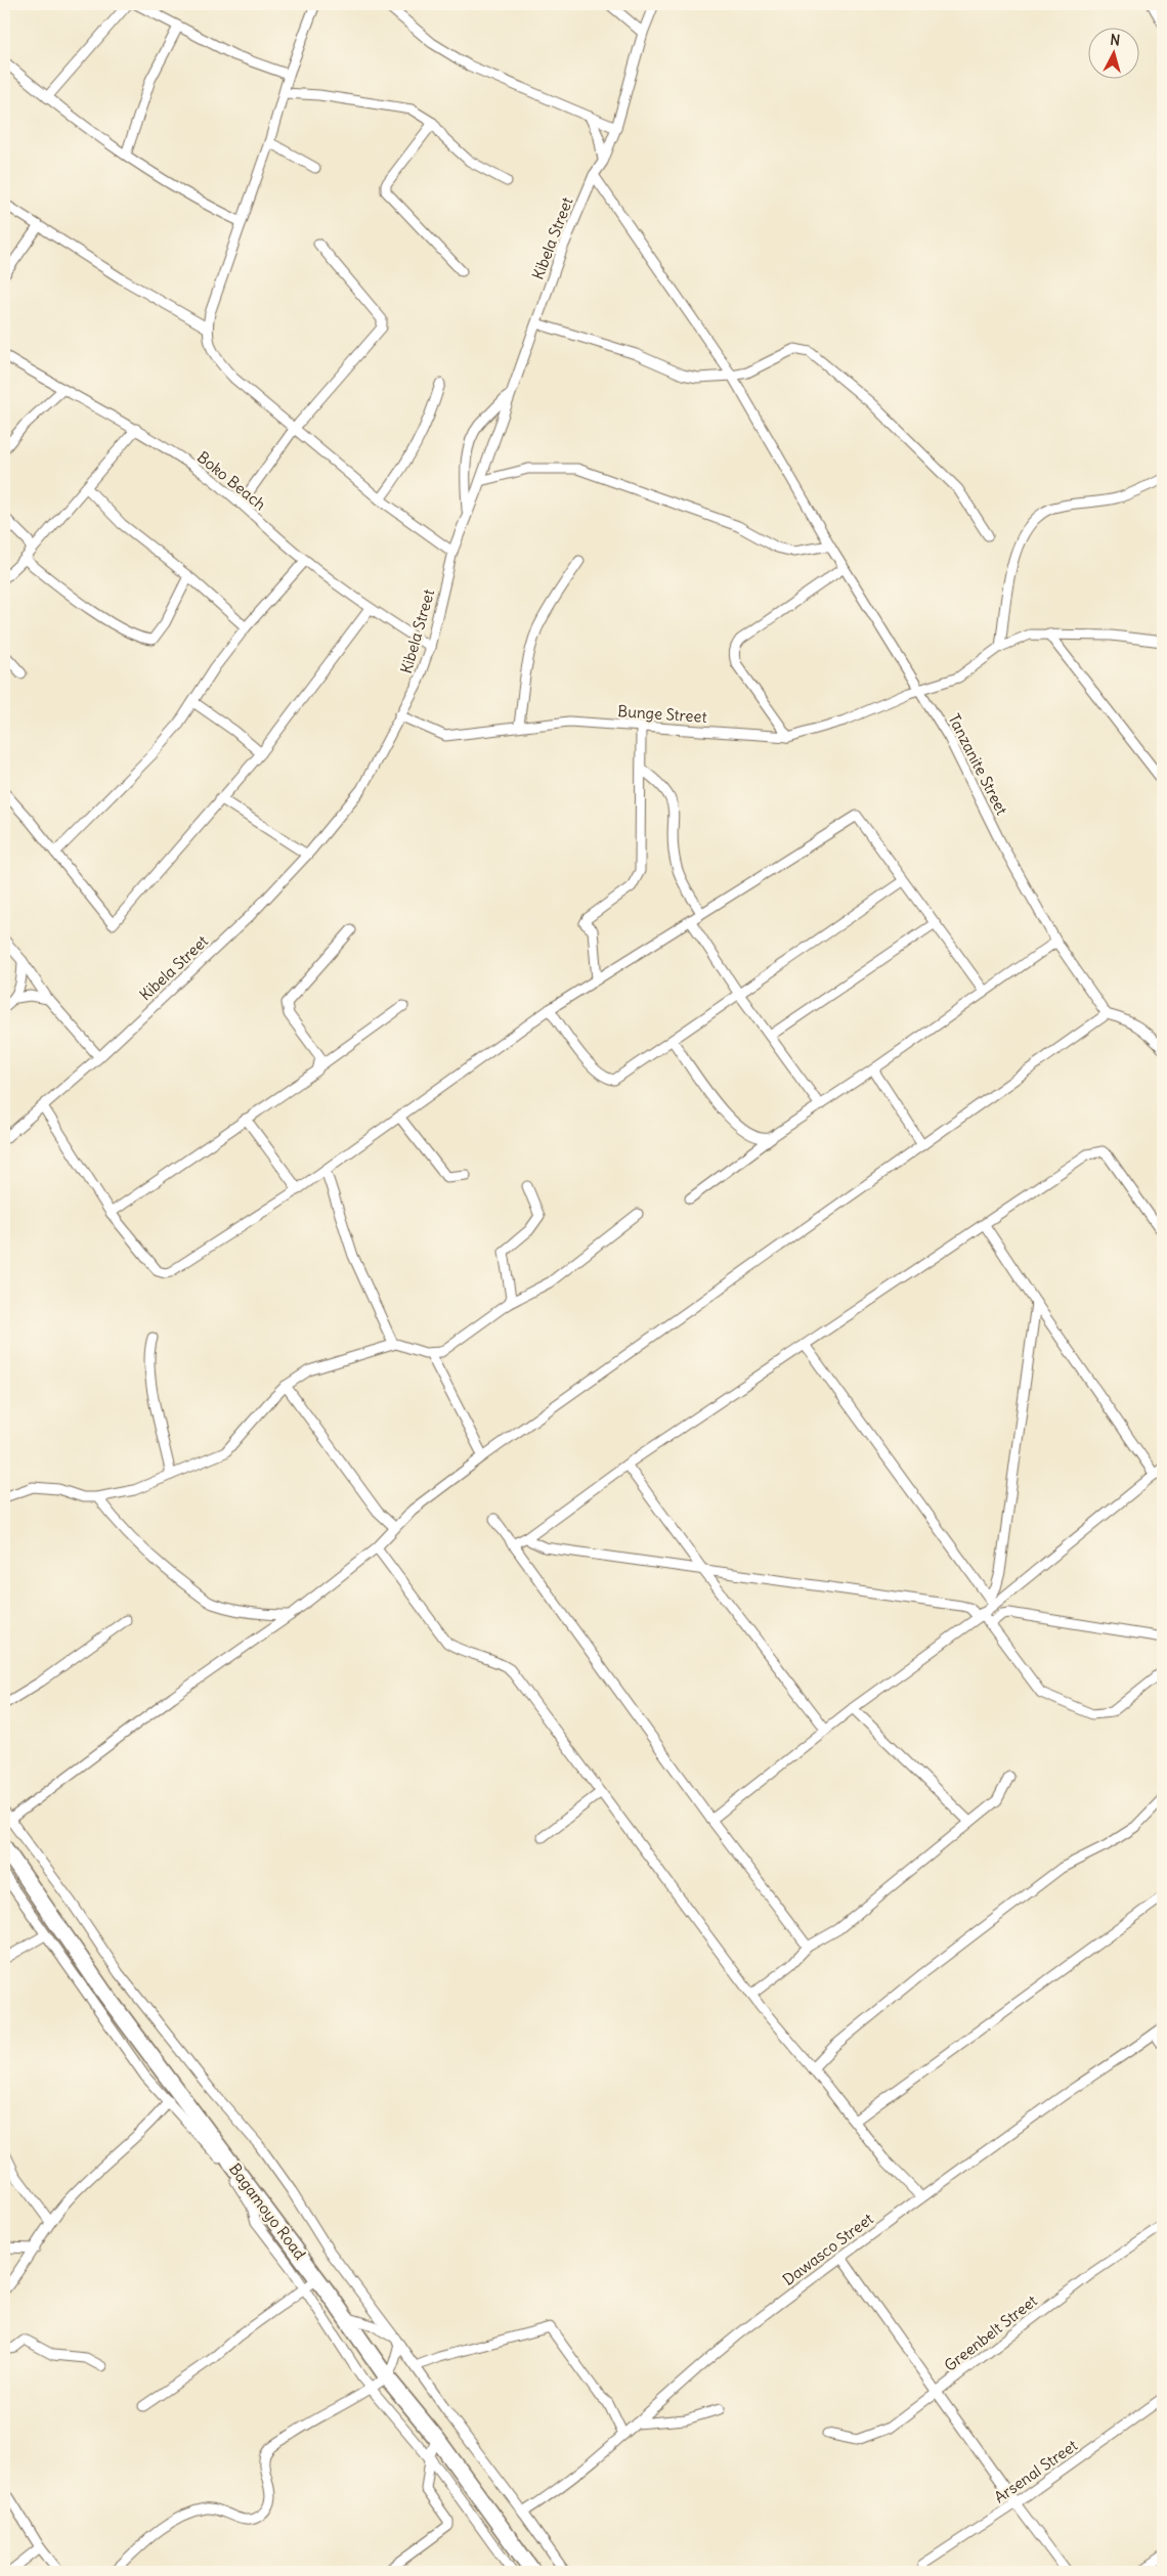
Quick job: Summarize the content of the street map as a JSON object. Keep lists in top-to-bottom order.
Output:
{
  "streets": {
    "highway": ["Bagamoyo Road"],
    "street": [
      "Kibela Street",
      "Boko Beach",
      "Bunge Street",
      "Tanzanite Street",
      "Dawasco Street",
      "Greenbelt Street",
      "Arsenal Street"
    ]
  },
  "crossings": [
    ["Kibela Street", "Boko Beach"],
    ["Kibela Street", "Bunge Street"],
    ["Kibela Street", "Tanzanite Street"],
    ["Bunge Street", "Tanzanite Street"]
  ],
  "north": "top"
}
